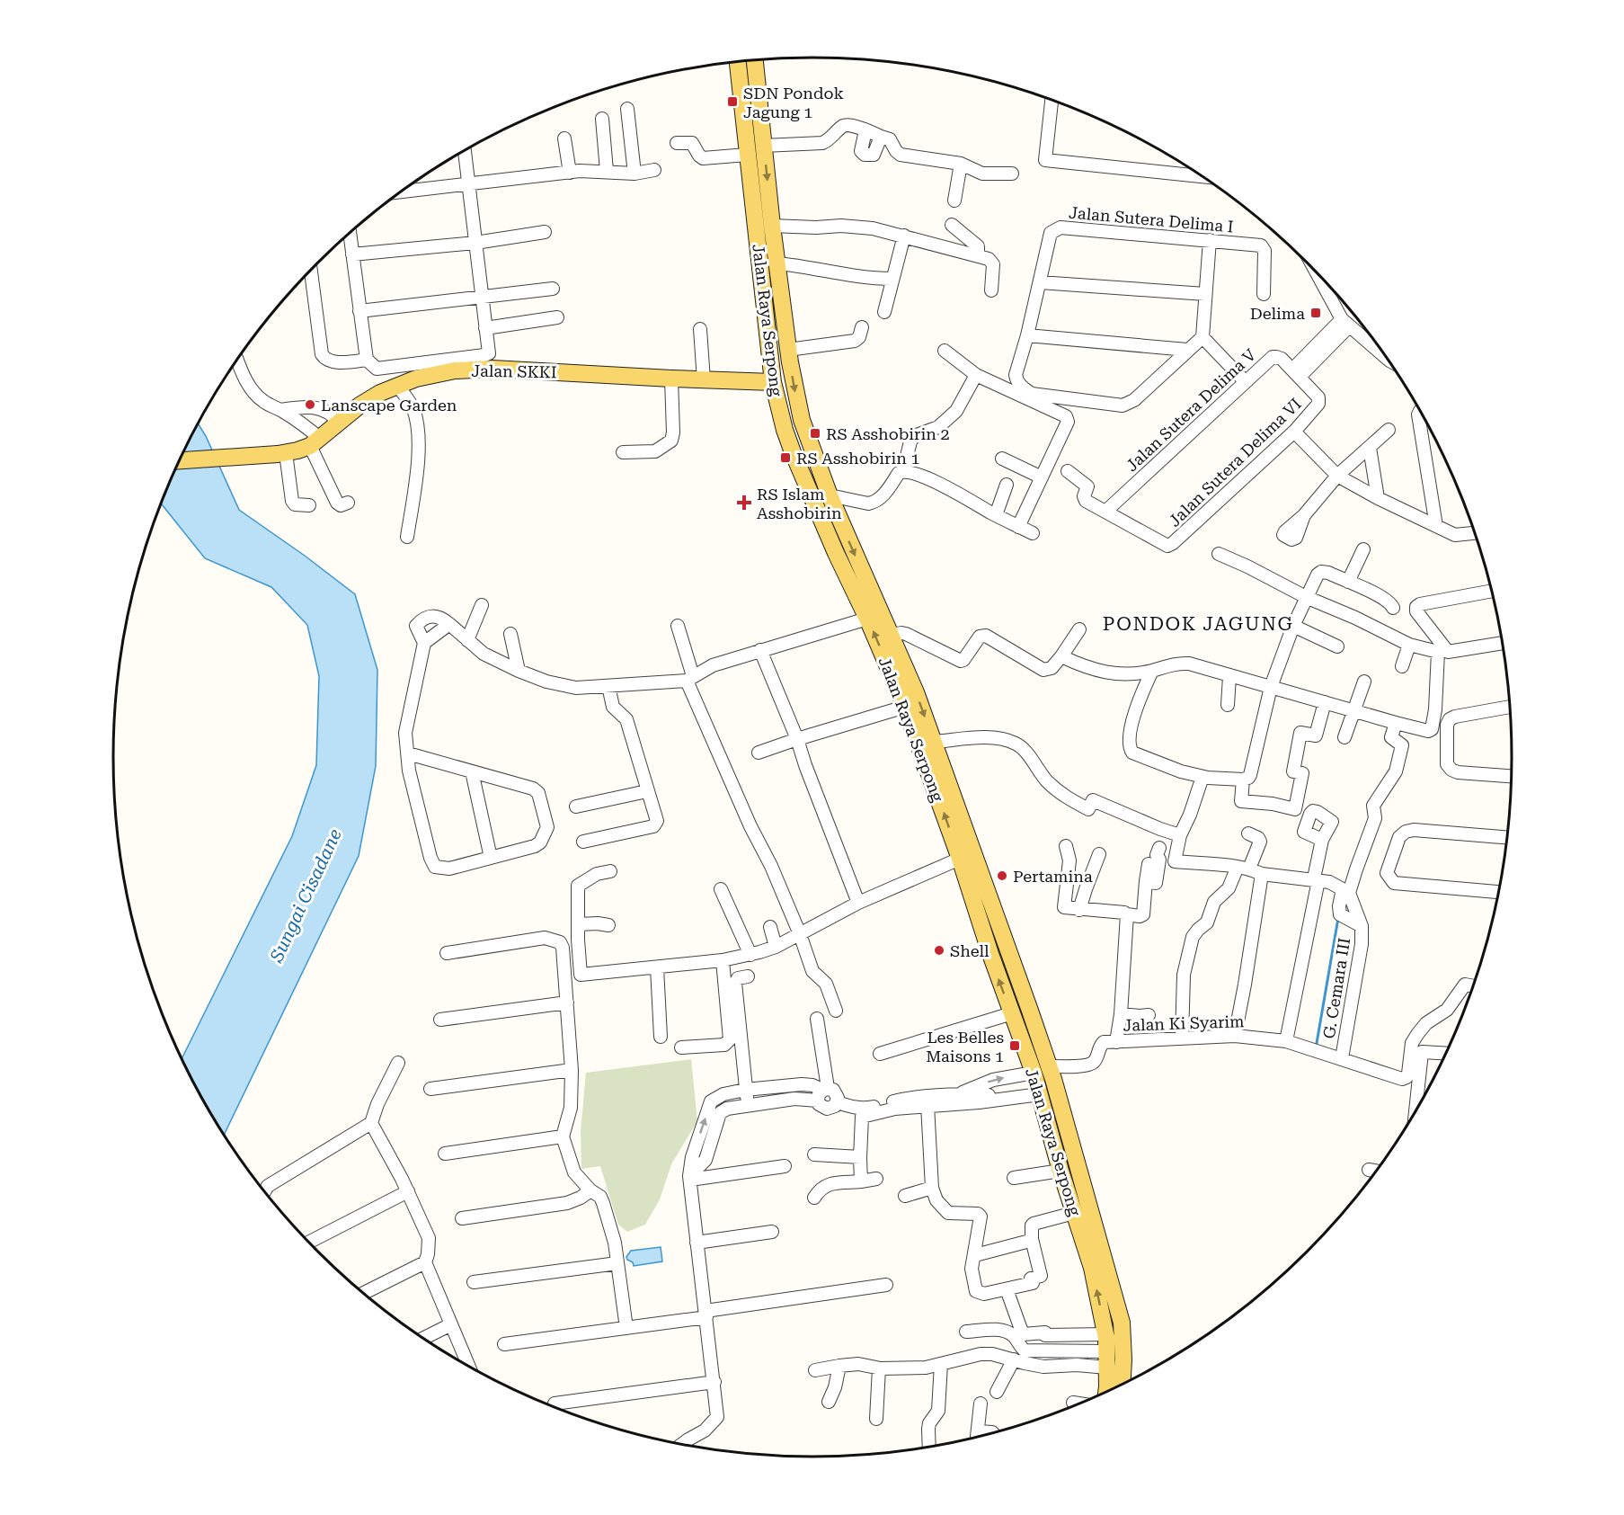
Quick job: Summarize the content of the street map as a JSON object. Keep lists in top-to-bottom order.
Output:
{
  "streets": {
    "main road": ["Jalan Raya Serpong", "Jalan SKKI"],
    "street": [
      "Jalan Sutera Delima I",
      "Jalan Sutera Delima V",
      "Jalan Sutera Delima VI",
      "G. Cemara III",
      "Jalan Ki Syarim"
    ]
  },
  "crossings": [
    ["Jalan Raya Serpong", "Jalan SKKI"],
    ["Jalan Raya Serpong", "Jalan Ki Syarim"],
    ["Jalan Sutera Delima V", "Jalan Sutera Delima VI"],
    ["G. Cemara III", "Jalan Ki Syarim"]
  ],
  "districts": ["PONDOK JAGUNG"],
  "water": ["Sungai Cisadane"],
  "places": {
    "transit": [
      "SDN Pondok Jagung 1",
      "Delima",
      "RS Asshobirin 2",
      "RS Asshobirin 1",
      "Les Belles Maisons 1"
    ],
    "other": ["Lanscape Garden", "Pertamina", "Shell"],
    "health": ["RS Islam Asshobirin"]
  }
}
